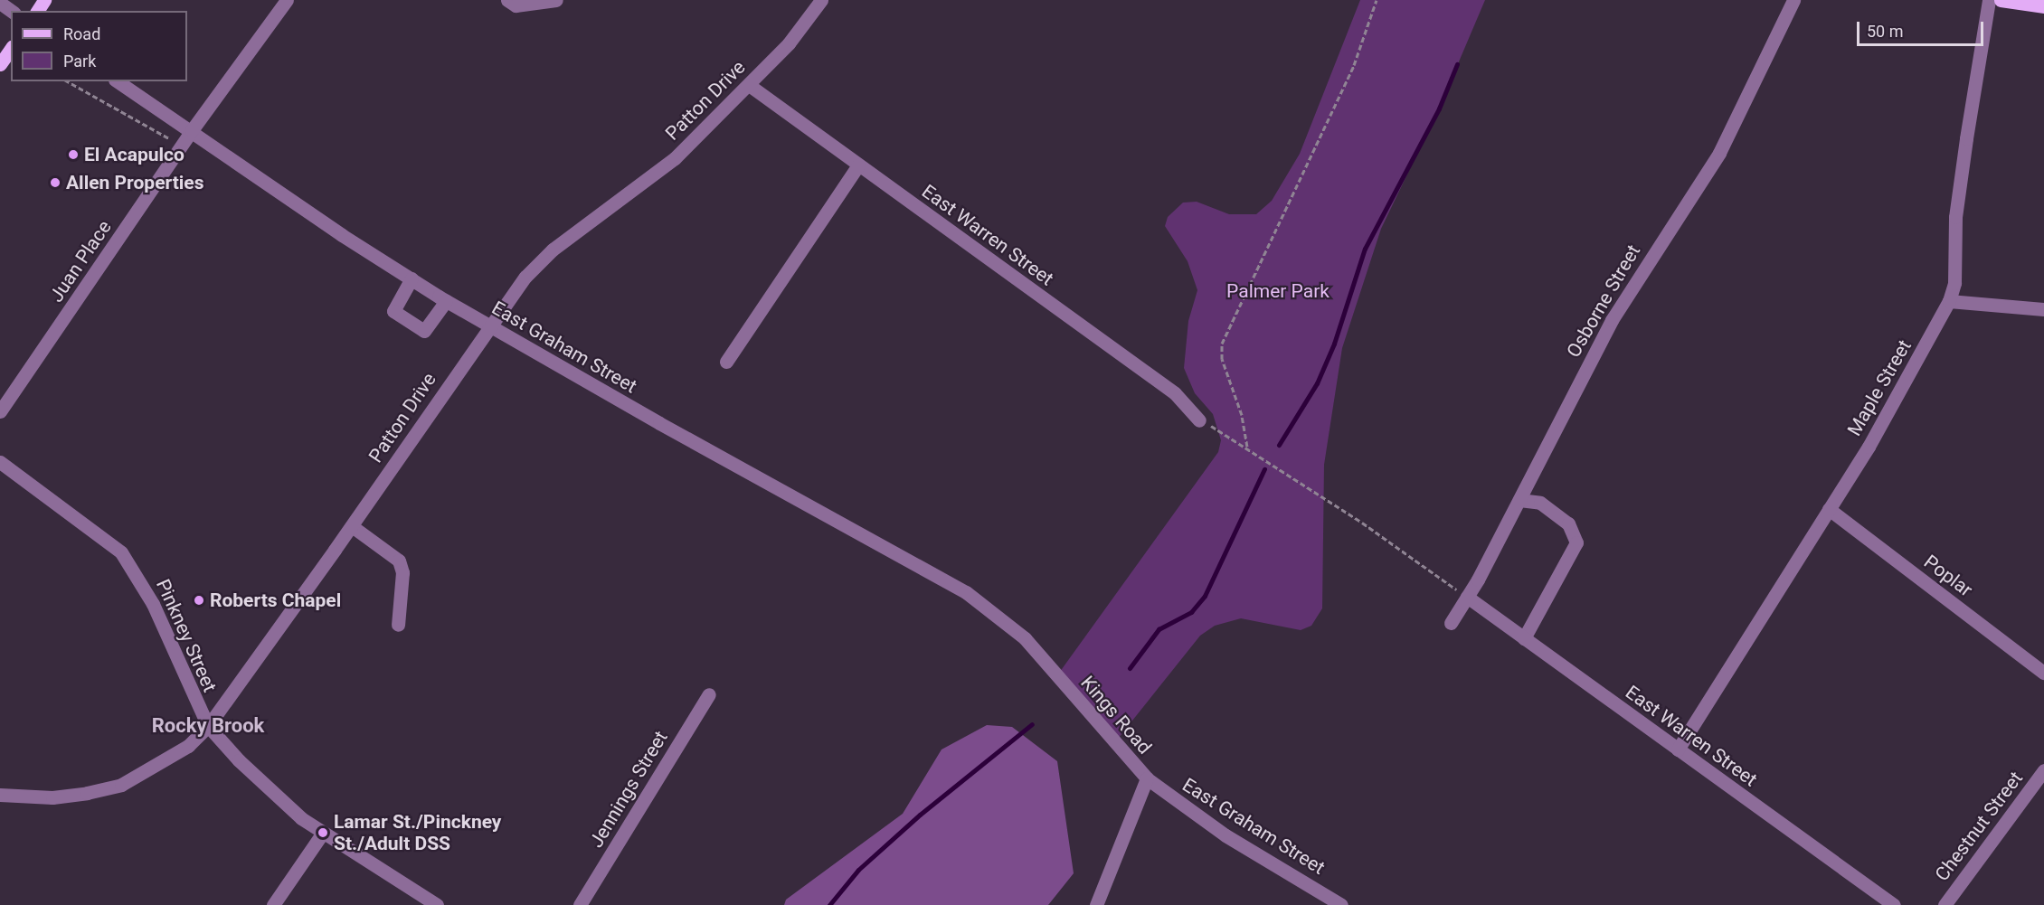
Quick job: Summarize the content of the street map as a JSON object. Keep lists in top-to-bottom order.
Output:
{
  "streets": {
    "street": [
      "Patton Drive",
      "East Warren Street",
      "Juan Place",
      "Osborne Street",
      "East Graham Street",
      "Maple Street",
      "Poplar",
      "Pinkney Street",
      "Kings Road",
      "Jennings Street",
      "Chestnut Street"
    ]
  },
  "crossings": [
    ["Patton Drive", "East Warren Street"],
    ["Patton Drive", "East Graham Street"],
    ["Patton Drive", "Pinkney Street"],
    ["East Warren Street", "Osborne Street"],
    ["East Warren Street", "Maple Street"],
    ["Juan Place", "East Graham Street"],
    ["East Graham Street", "Kings Road"],
    ["Maple Street", "Poplar"]
  ],
  "districts": ["Rocky Brook"],
  "parks": ["Palmer Park"],
  "places": [
    "El Acapulco",
    "Allen Properties",
    "Roberts Chapel",
    "Lamar St./Pinckney St./Adult DSS"
  ],
  "legend": ["Road", "Park"],
  "scale_bar": "50 m"
}
